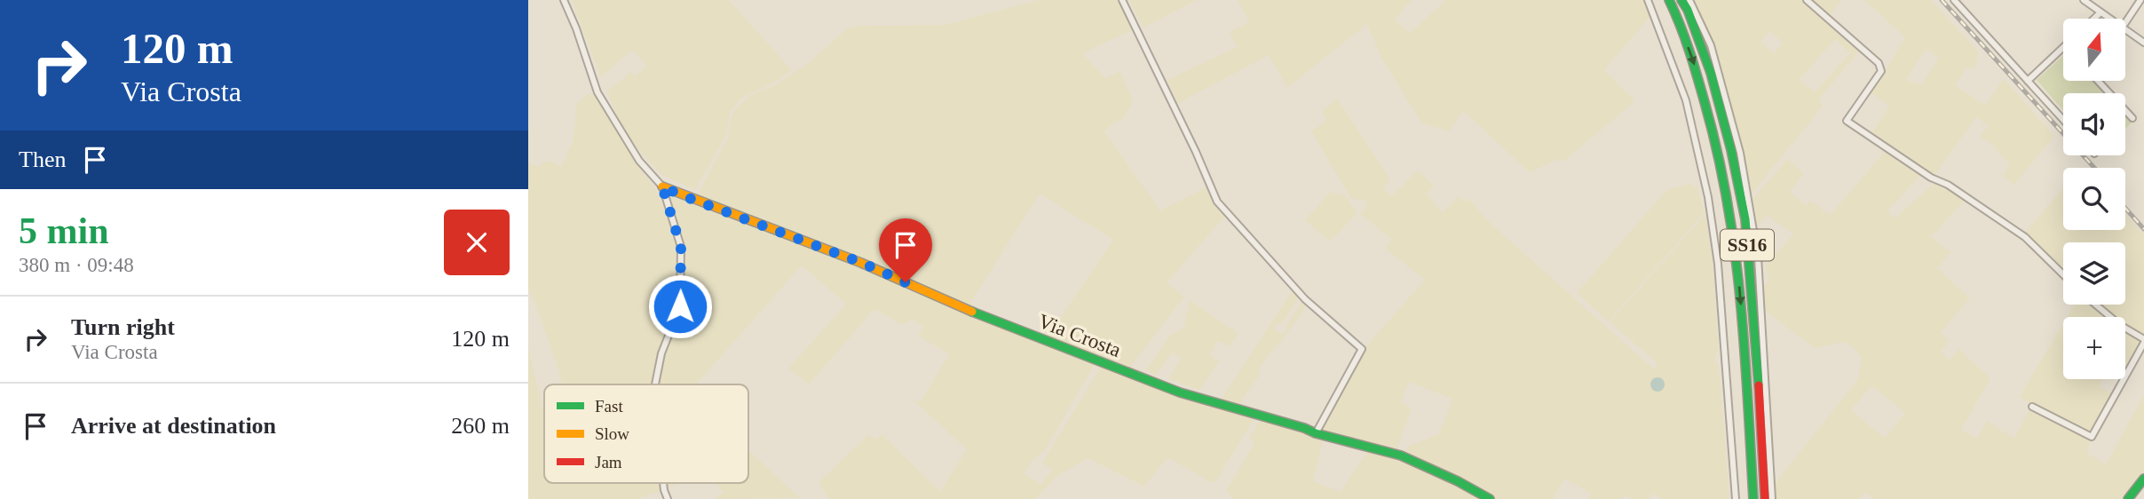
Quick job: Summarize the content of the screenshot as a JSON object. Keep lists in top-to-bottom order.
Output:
{
  "streets": {
    "main road": ["SS16", "Via Crosta"]
  },
  "legend": ["Fast", "Slow", "Jam"],
  "north": "top",
  "page": {
    "turn": ["120 m", "Via Crosta"],
    "map_buttons": "+",
    "then": "Then",
    "heading": ["5 min", "380 m · 09:48"],
    "list": [
      {
        "name": "Turn right",
        "note": "Via Crosta",
        "value": "120 m"
      },
      {
        "name": "Arrive at destination",
        "value": "260 m"
      }
    ]
  }
}
